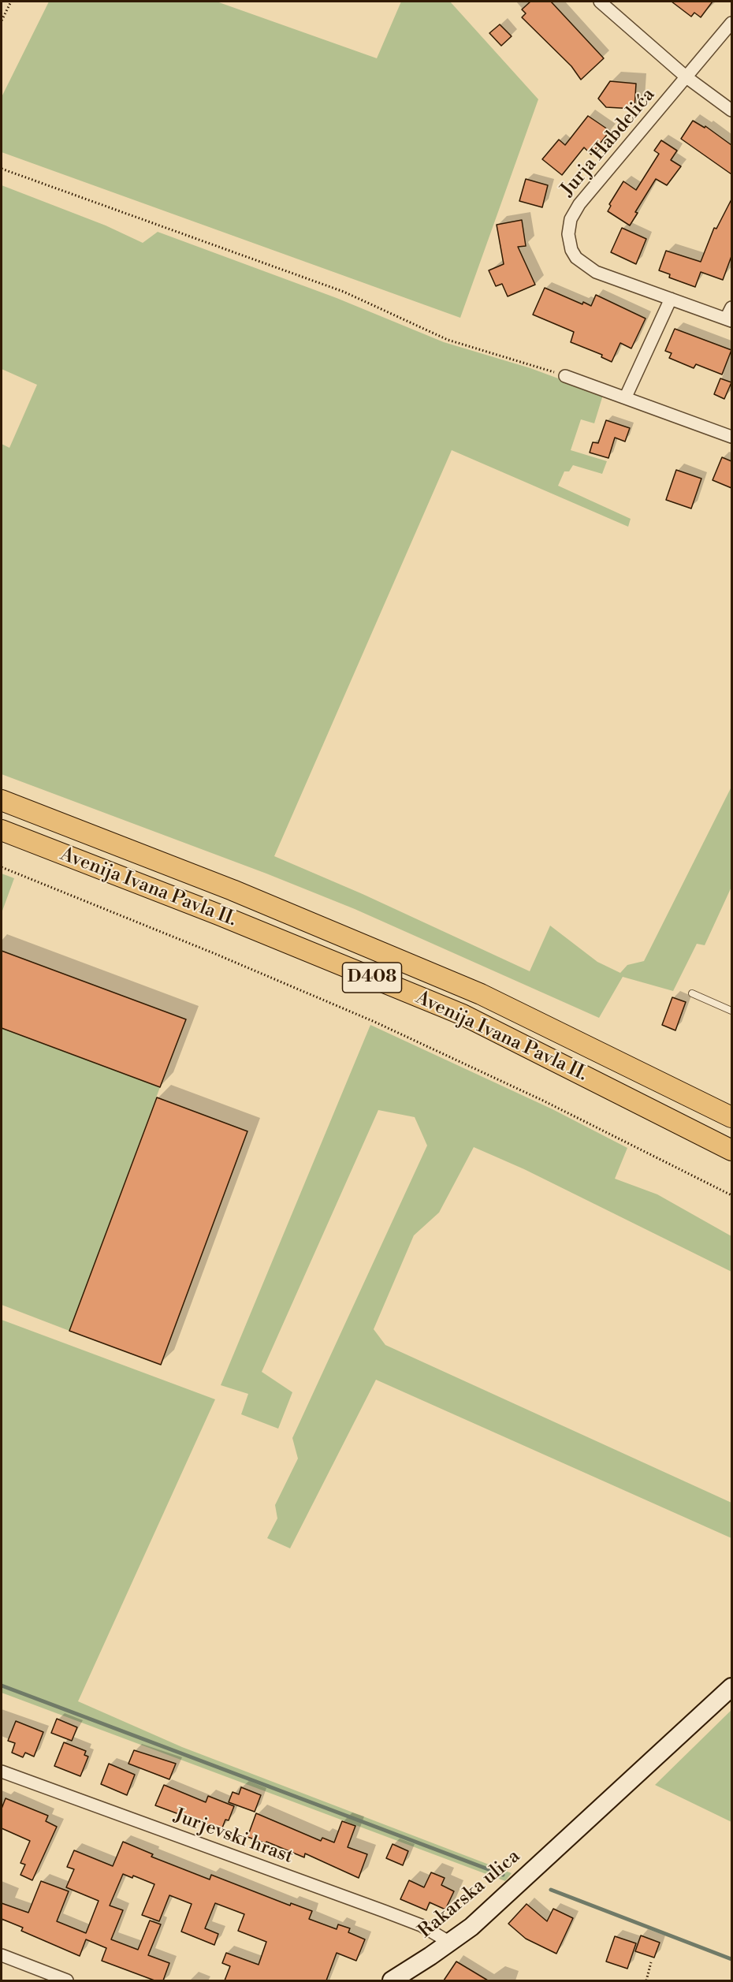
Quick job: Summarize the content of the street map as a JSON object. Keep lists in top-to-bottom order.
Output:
{
  "streets": {
    "main road": ["Avenija Ivana Pavla II.", "D408", "Rakarska ulica"],
    "street": ["Jurja Habdelića", "Jurjevski hrast"]
  },
  "crossings": [
    ["Jurjevski hrast", "Rakarska ulica"]
  ]
}
